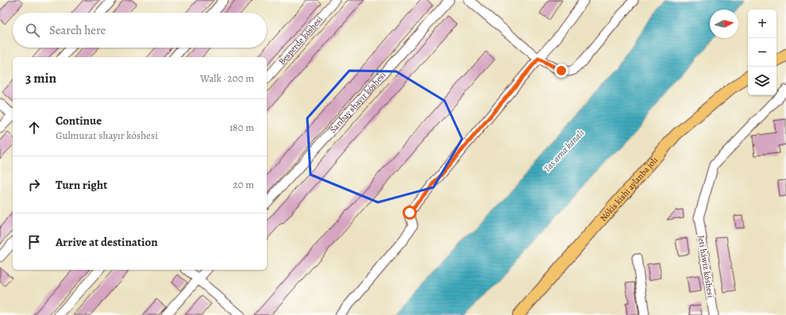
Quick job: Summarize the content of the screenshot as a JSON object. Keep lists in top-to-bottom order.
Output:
{
  "streets": {
    "main road": ["Nókis kishi aylanba jolı"],
    "street": ["Besperde kóshesi", "Sarıbay shayır kóshesi", "Jeti háwiz kóshesi"]
  },
  "water": ["Tas arna kanalı"],
  "north": "right",
  "page": {
    "map_buttons": ["+", "−"],
    "search": "Search here",
    "heading": ["3 min", "Walk · 200 m"],
    "list": [
      ["Continue", "Gulmurat shayır kóshesi", "180 m"],
      ["Turn right", "20 m"],
      "Arrive at destination"
    ]
  }
}
